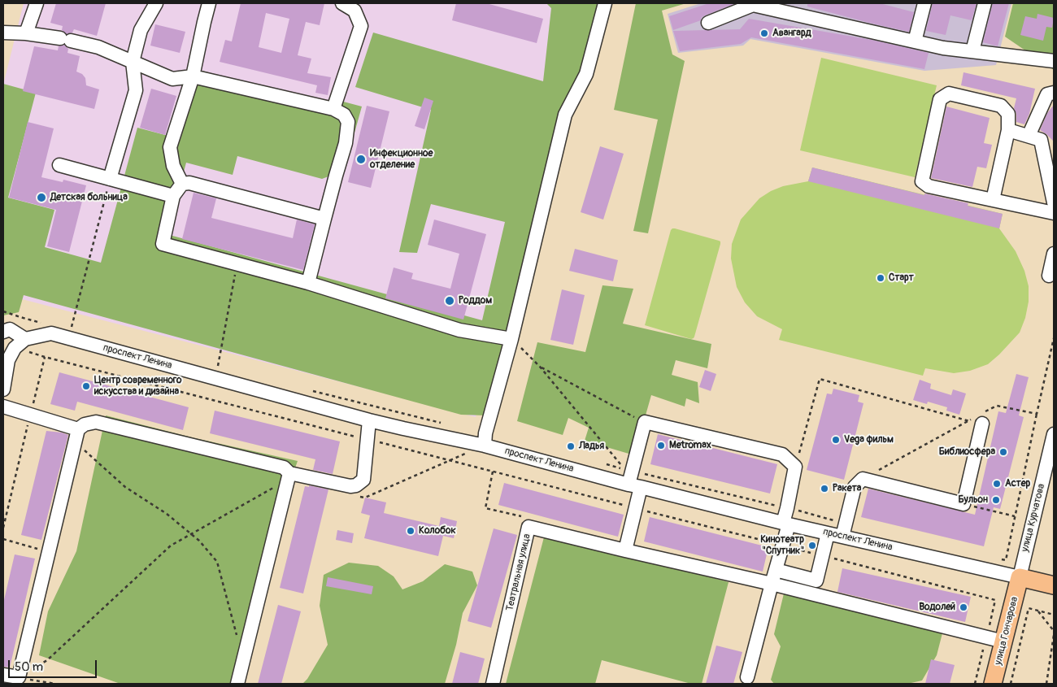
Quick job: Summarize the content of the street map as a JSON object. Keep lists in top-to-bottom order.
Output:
{
  "streets": {
    "main road": ["проспект Ленина", "улица Гончарова"],
    "street": ["улица Курчатова", "Театральная улица"]
  },
  "crossings": [
    ["проспект Ленина", "улица Курчатова"],
    ["проспект Ленина", "улица Гончарова"],
    ["улица Курчатова", "улица Гончарова"]
  ],
  "places": [
    "Авангард",
    "Инфекционное отделение",
    "Детская больница",
    "Старт",
    "Роддом",
    "Центр современного искусства и дизайна",
    "Vega фильм",
    "Metromax",
    "Ладья",
    "Библиосфера",
    "Астер",
    "Ракета",
    "Бульон",
    "Колобок",
    "Кинотеатр \"Спутник\"",
    "Водолей"
  ],
  "scale_bar": "50 m"
}
